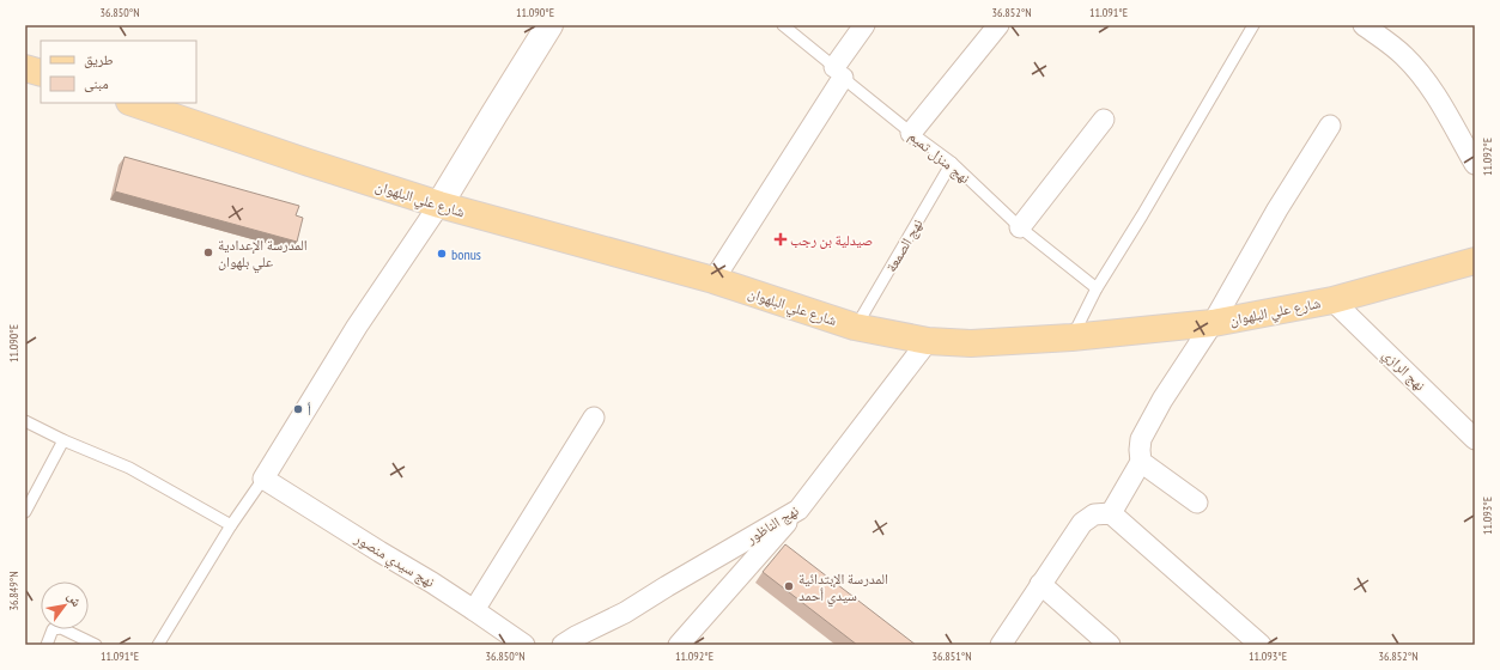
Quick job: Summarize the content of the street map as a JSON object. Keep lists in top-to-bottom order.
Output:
{
  "streets": {
    "main road": ["شارع علي البلهوان"],
    "street": ["نهج الرازي", "نهج الناظور", "نهج سيدي منصور"],
    "lane": ["نهج منزل تميم", "نهج الصمعة"]
  },
  "crossings": [
    ["نهج منزل تميم", "نهج الصمعة"],
    ["شارع علي البلهوان", "نهج الصمعة"],
    ["شارع علي البلهوان", "نهج الرازي"],
    ["شارع علي البلهوان", "نهج الناظور"]
  ],
  "places": {
    "health": ["صيدلية بن رجب"],
    "other": [
      "المدرسة الإعدادية علي بلهوان",
      "bonus",
      "أ",
      "المدرسة الإبتدائية سيدي أحمد"
    ]
  },
  "legend": ["طريق", "مبنى"],
  "north": "top right",
  "coordinates": [
    "36.850°N",
    "11.090°E",
    "36.852°N",
    "11.091°E",
    "11.092°E",
    "11.093°E",
    "36.849°N",
    "36.851°N"
  ]
}
